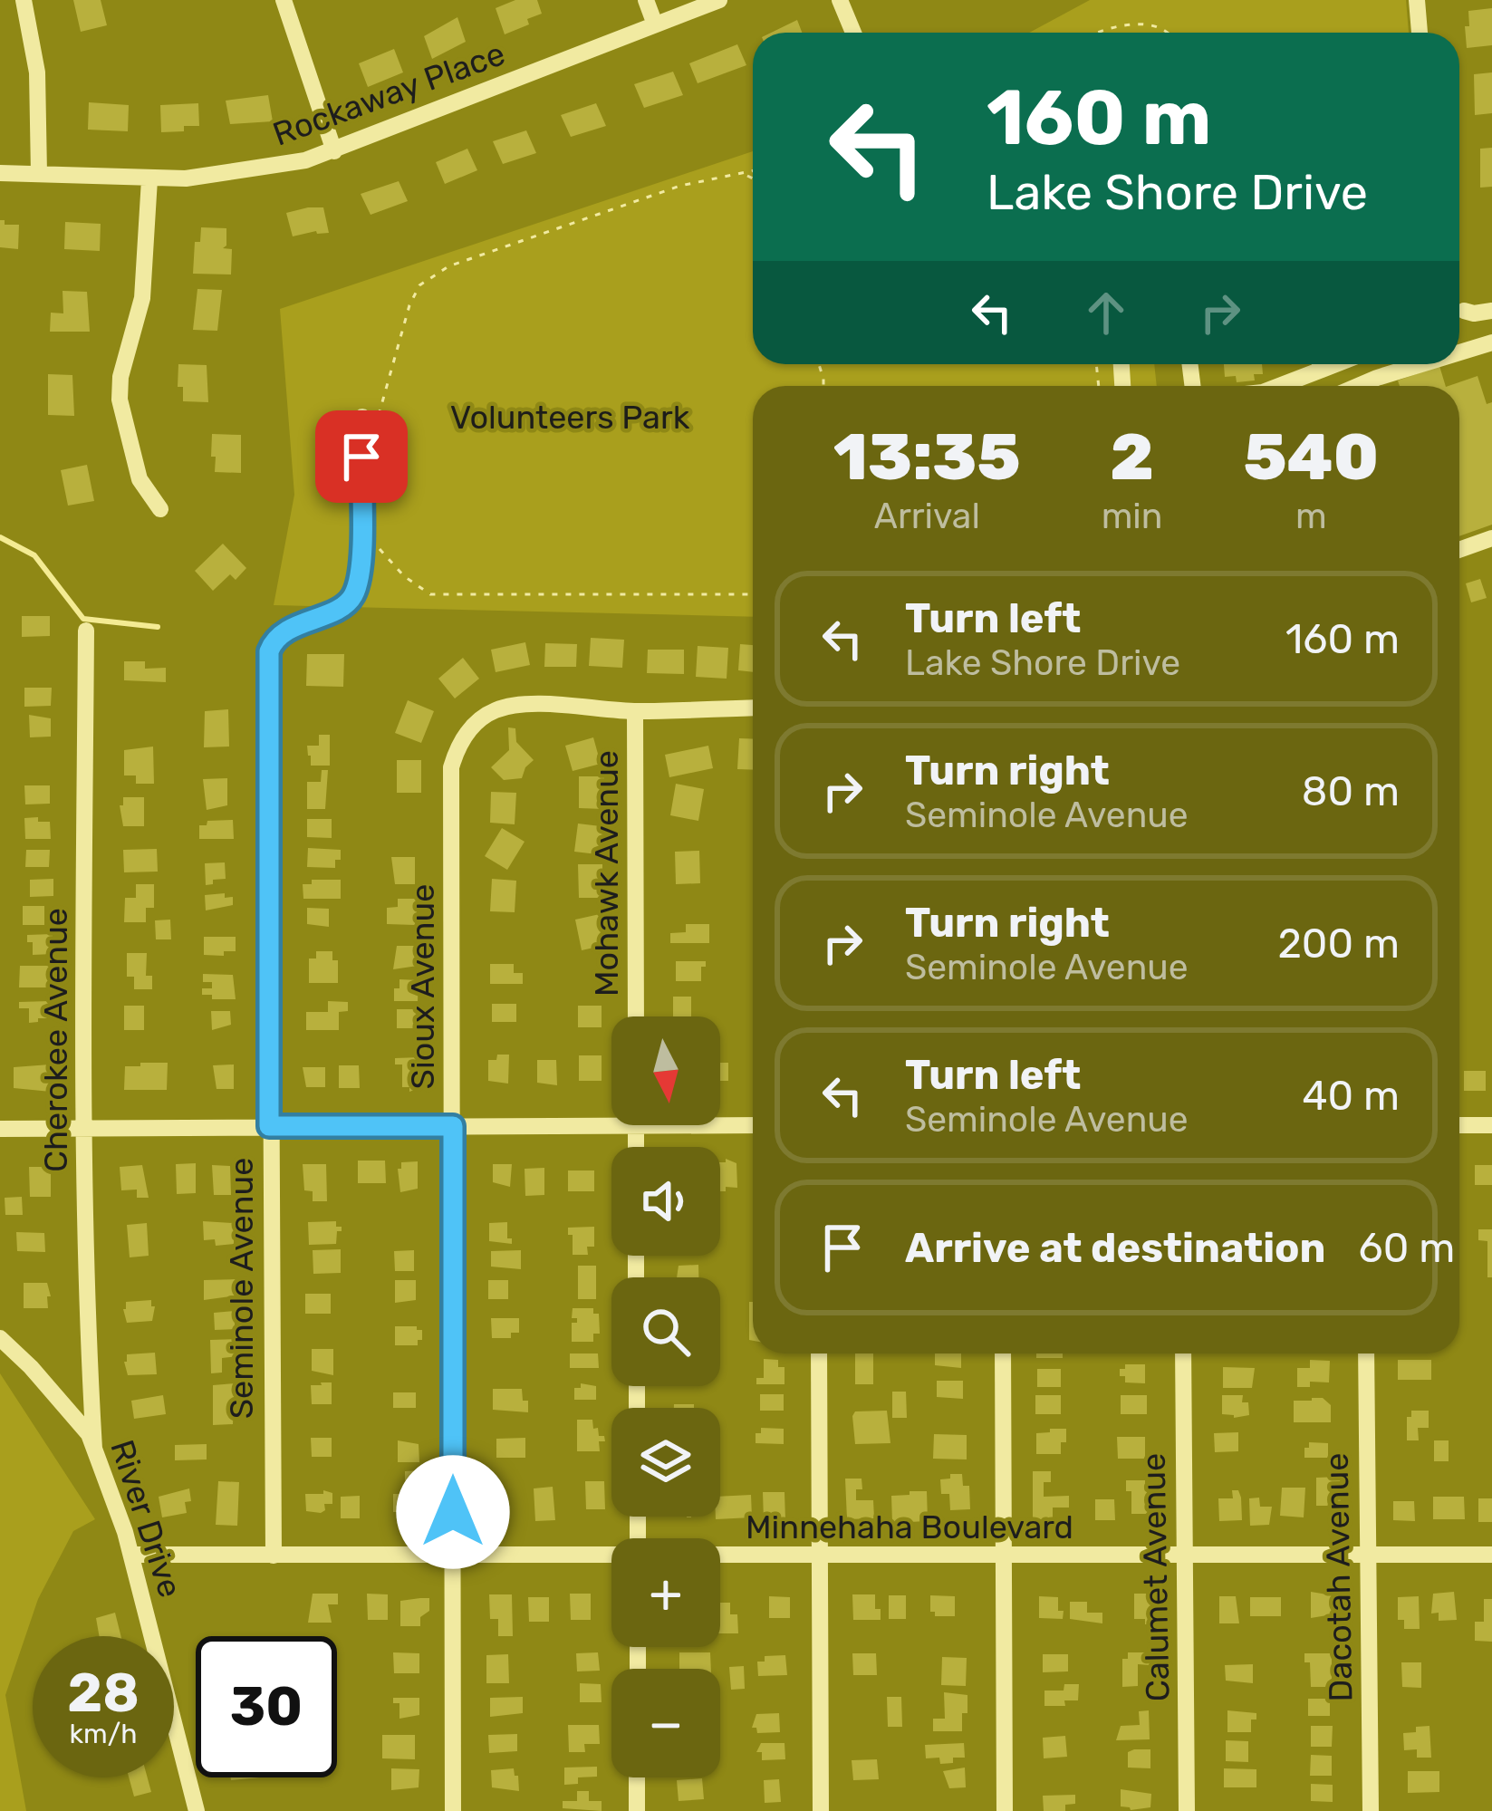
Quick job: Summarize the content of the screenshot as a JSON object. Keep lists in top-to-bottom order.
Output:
{
  "streets": {
    "street": [
      "Rockaway Place",
      "Mohawk Avenue",
      "Sioux Avenue",
      "Cherokee Avenue",
      "Seminole Avenue",
      "River Drive",
      "Minnehaha Boulevard",
      "Calumet Avenue",
      "Dacotah Avenue"
    ]
  },
  "crossings": [
    ["Mohawk Avenue", "Sioux Avenue"],
    ["Sioux Avenue", "Minnehaha Boulevard"],
    ["Cherokee Avenue", "River Drive"],
    ["Seminole Avenue", "Minnehaha Boulevard"],
    ["River Drive", "Minnehaha Boulevard"],
    ["Minnehaha Boulevard", "Calumet Avenue"],
    ["Minnehaha Boulevard", "Dacotah Avenue"]
  ],
  "parks": ["Volunteers Park"],
  "north": "bottom",
  "page": {
    "turn": ["160 m", "Lake Shore Drive"],
    "eta": [
      "13:35",
      "Arrival",
      "2",
      "min",
      "540",
      "m"
    ],
    "list": [
      {
        "name": "Turn left",
        "note": "Lake Shore Drive",
        "value": "160 m"
      },
      {
        "name": "Turn right",
        "note": "Seminole Avenue",
        "value": "80 m"
      },
      {
        "name": "Turn right",
        "note": "Seminole Avenue",
        "value": "200 m"
      },
      {
        "name": "Turn left",
        "note": "Seminole Avenue",
        "value": "40 m"
      },
      {
        "name": "Arrive at destination",
        "value": "60 m"
      }
    ],
    "map_buttons": ["+", "−"],
    "speed": "28 km/h",
    "limit": "30"
  }
}
